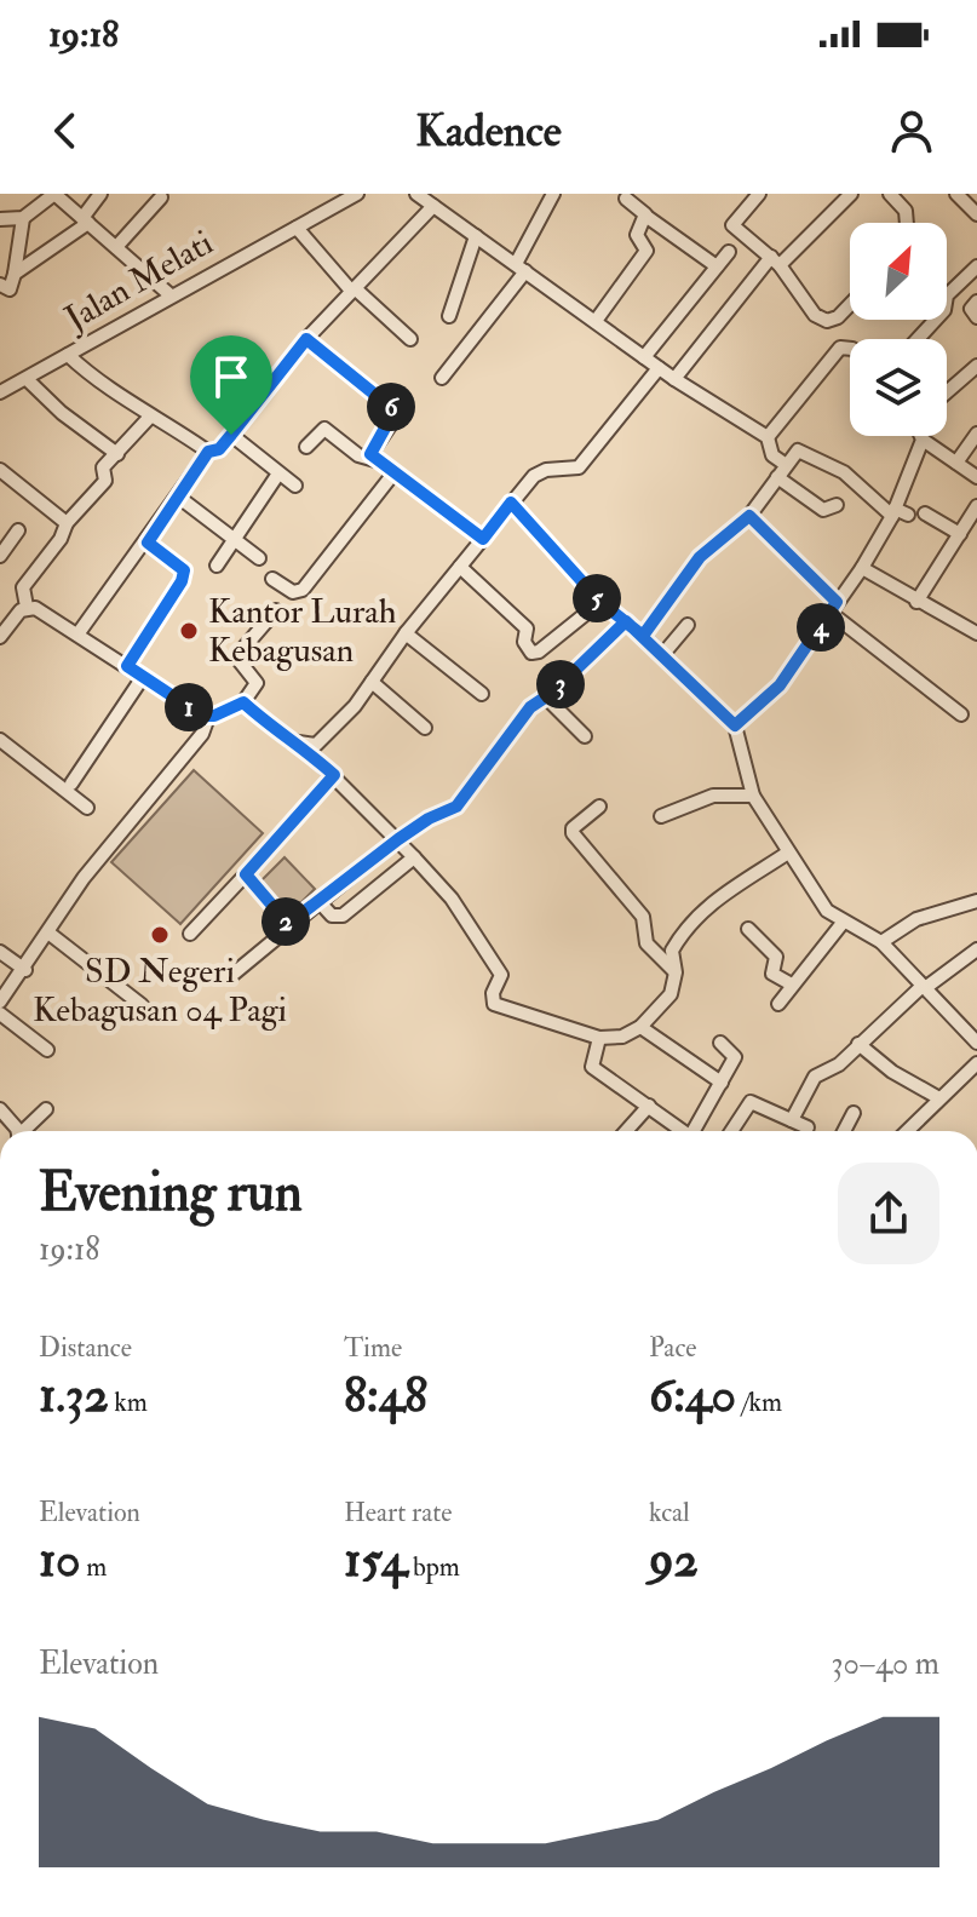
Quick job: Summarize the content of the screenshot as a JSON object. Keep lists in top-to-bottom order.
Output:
{
  "streets": {
    "street": ["Jalan Melati"]
  },
  "places": ["Kantor Lurah Kebagusan", "SD Negeri Kebagusan 04 Pagi"],
  "north": "top right",
  "page": {
    "status": "19:18",
    "header": "Kadence",
    "pins": [
      "6",
      "5",
      "4",
      "3",
      "1",
      "2"
    ],
    "heading": ["Evening run", "19:18"],
    "stats": [
      ["Distance", "1.32 km"],
      ["Time", "8:48"],
      ["Pace", "6:40 /km"],
      ["Elevation", "10 m"],
      ["Heart rate", "154 bpm"],
      ["kcal", "92"]
    ],
    "chart": ["Elevation", "30–40 m"]
  }
}
